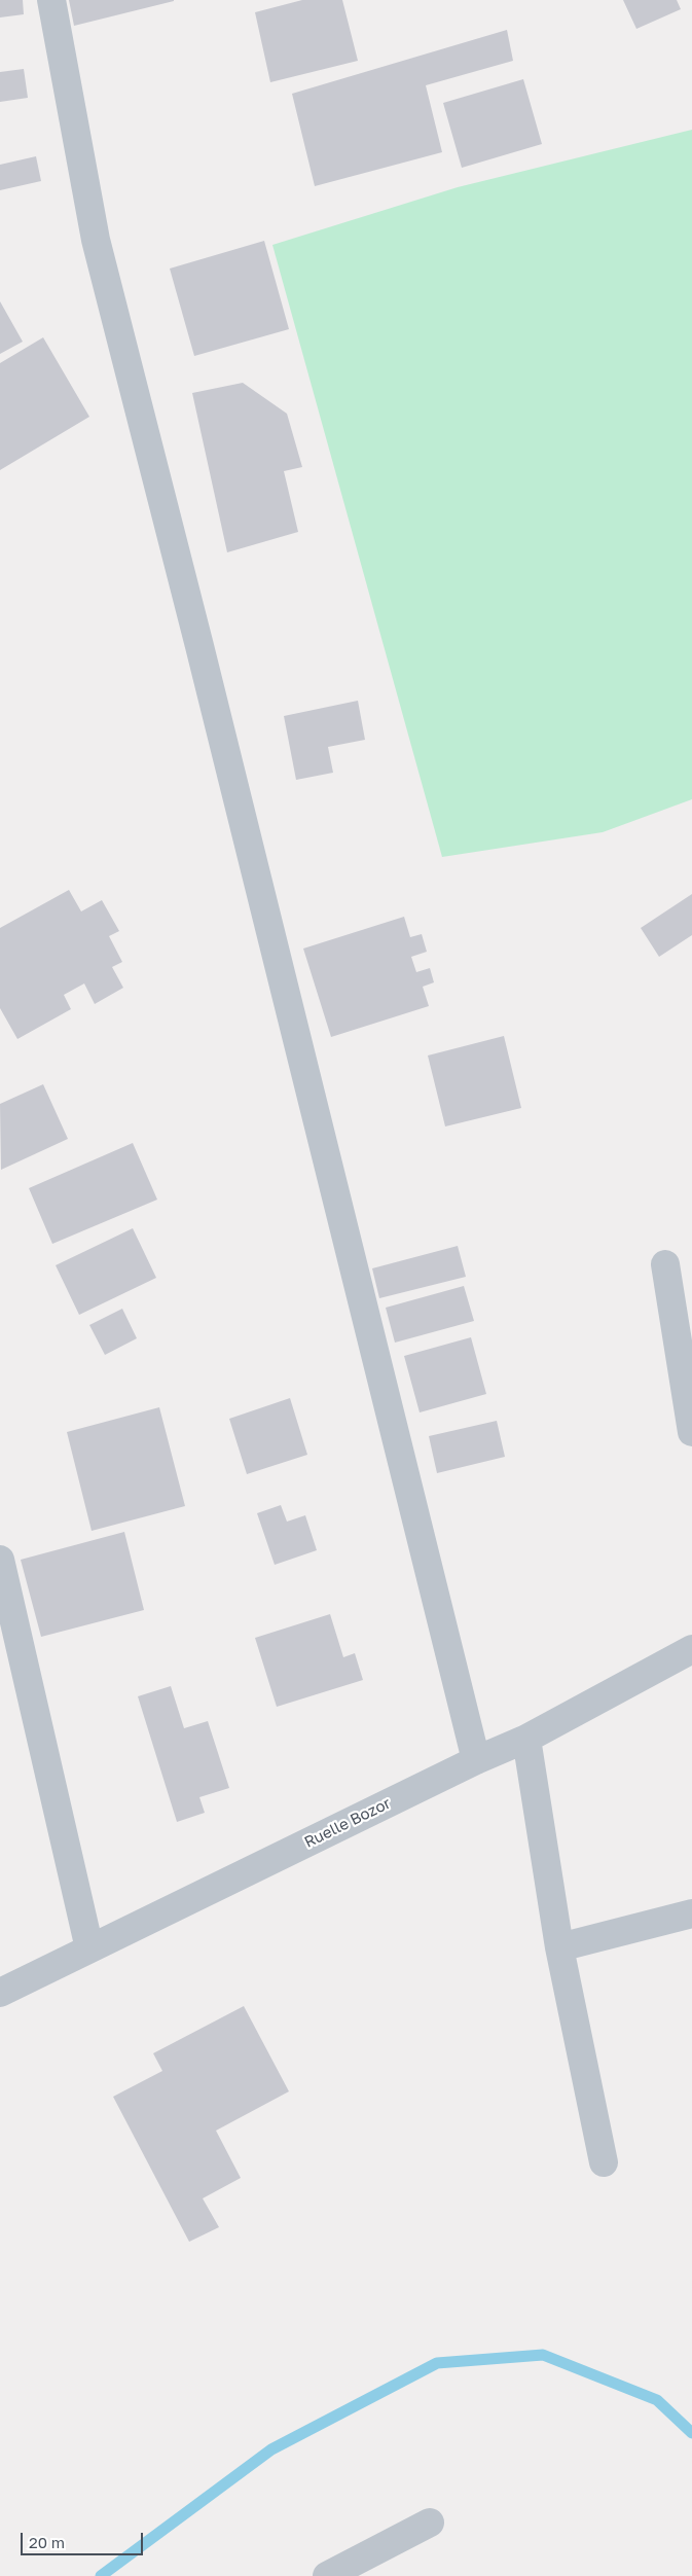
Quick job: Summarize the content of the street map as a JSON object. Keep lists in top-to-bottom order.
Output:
{
  "streets": {
    "street": ["Ruelle Bozor"]
  },
  "scale_bar": "20 m"
}
